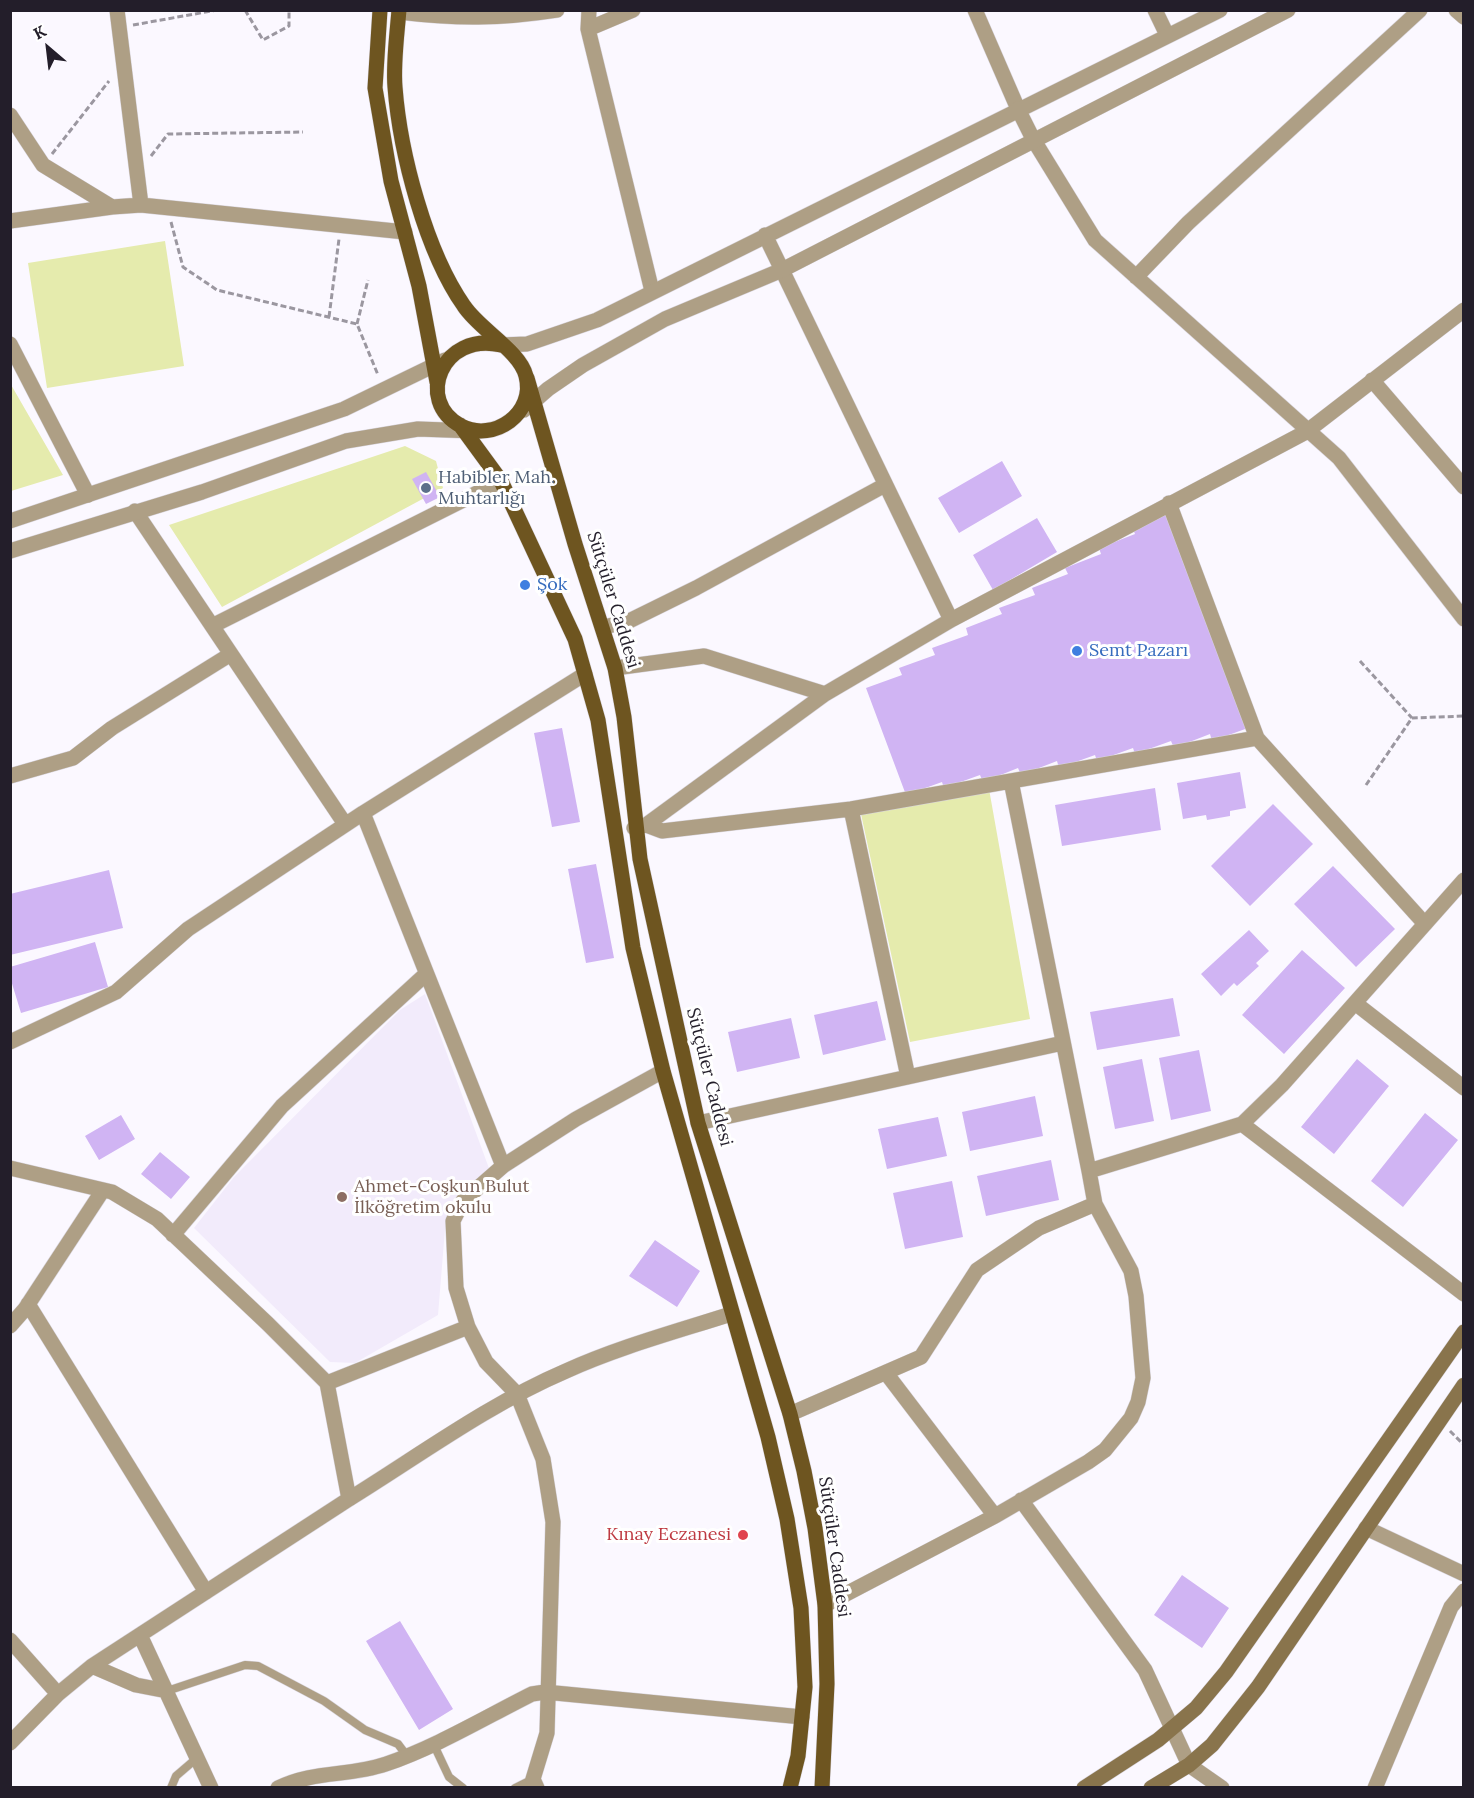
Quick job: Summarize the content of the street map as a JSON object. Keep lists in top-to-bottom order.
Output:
{
  "streets": {
    "main road": ["Sütçüler Caddesi"]
  },
  "places": [
    "Habibler Mah. Muhtarlığı",
    "Şok",
    "Semt Pazarı",
    "Ahmet-Coşkun Bulut İlköğretim okulu",
    "Kınay Eczanesi"
  ],
  "north": "top left"
}
